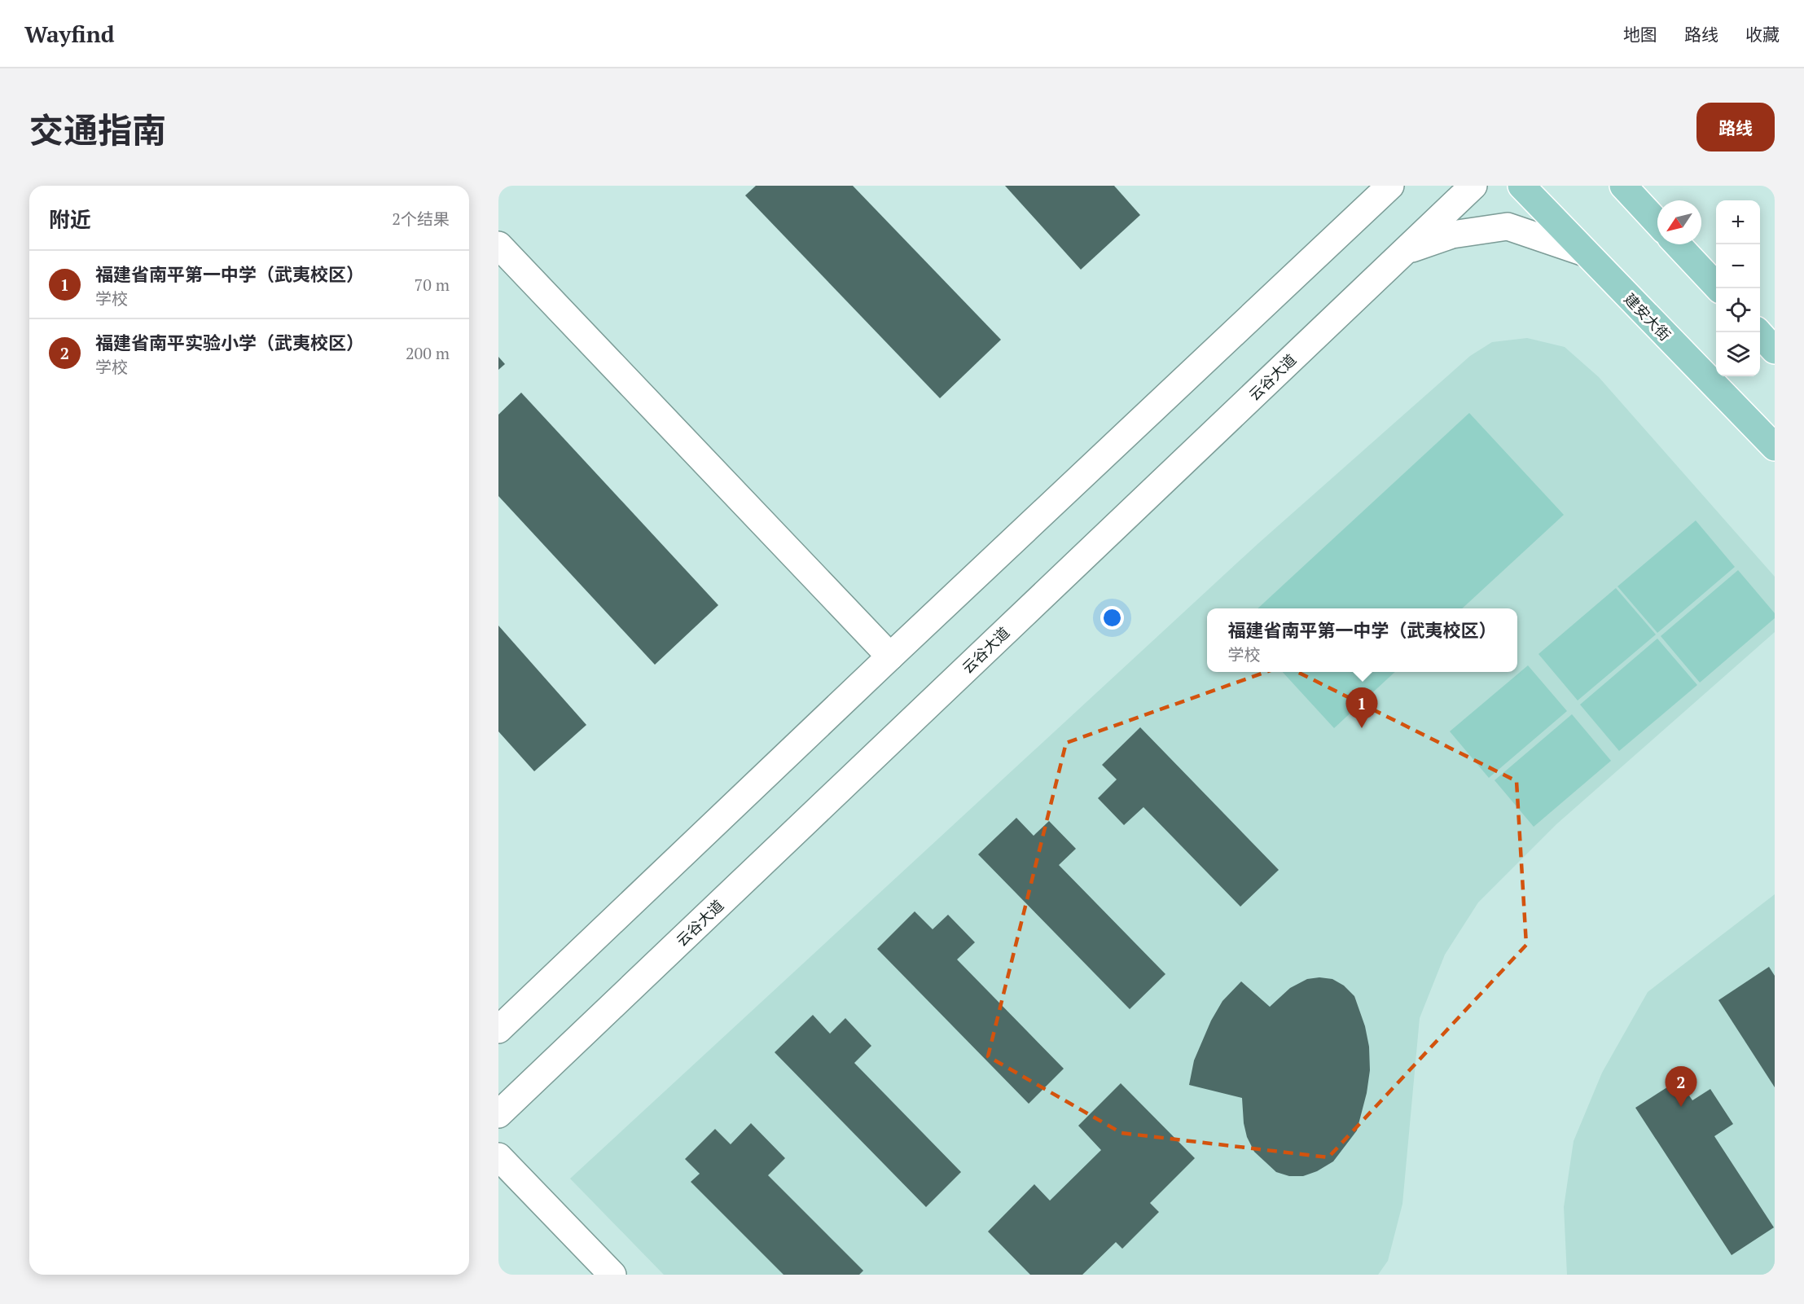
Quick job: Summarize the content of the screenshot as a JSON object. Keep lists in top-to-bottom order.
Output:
{
  "streets": {
    "main road": ["建安大街", "云谷大道"]
  },
  "north": "bottom left",
  "page": {
    "header": "Wayfind",
    "nav": ["地图", "路线", "收藏"],
    "title": "交通指南",
    "buttons": "路线",
    "heading": ["附近", "2个结果"],
    "map_buttons": ["+", "−"],
    "list": [
      {
        "mark": "1",
        "name": "福建省南平第一中学（武夷校区）",
        "note": "学校",
        "value": "70 m"
      },
      {
        "mark": "2",
        "name": "福建省南平实验小学（武夷校区）",
        "note": "学校",
        "value": "200 m"
      }
    ],
    "popup": ["福建省南平第一中学（武夷校区）", "学校"],
    "pins": ["1", "2"]
  }
}
